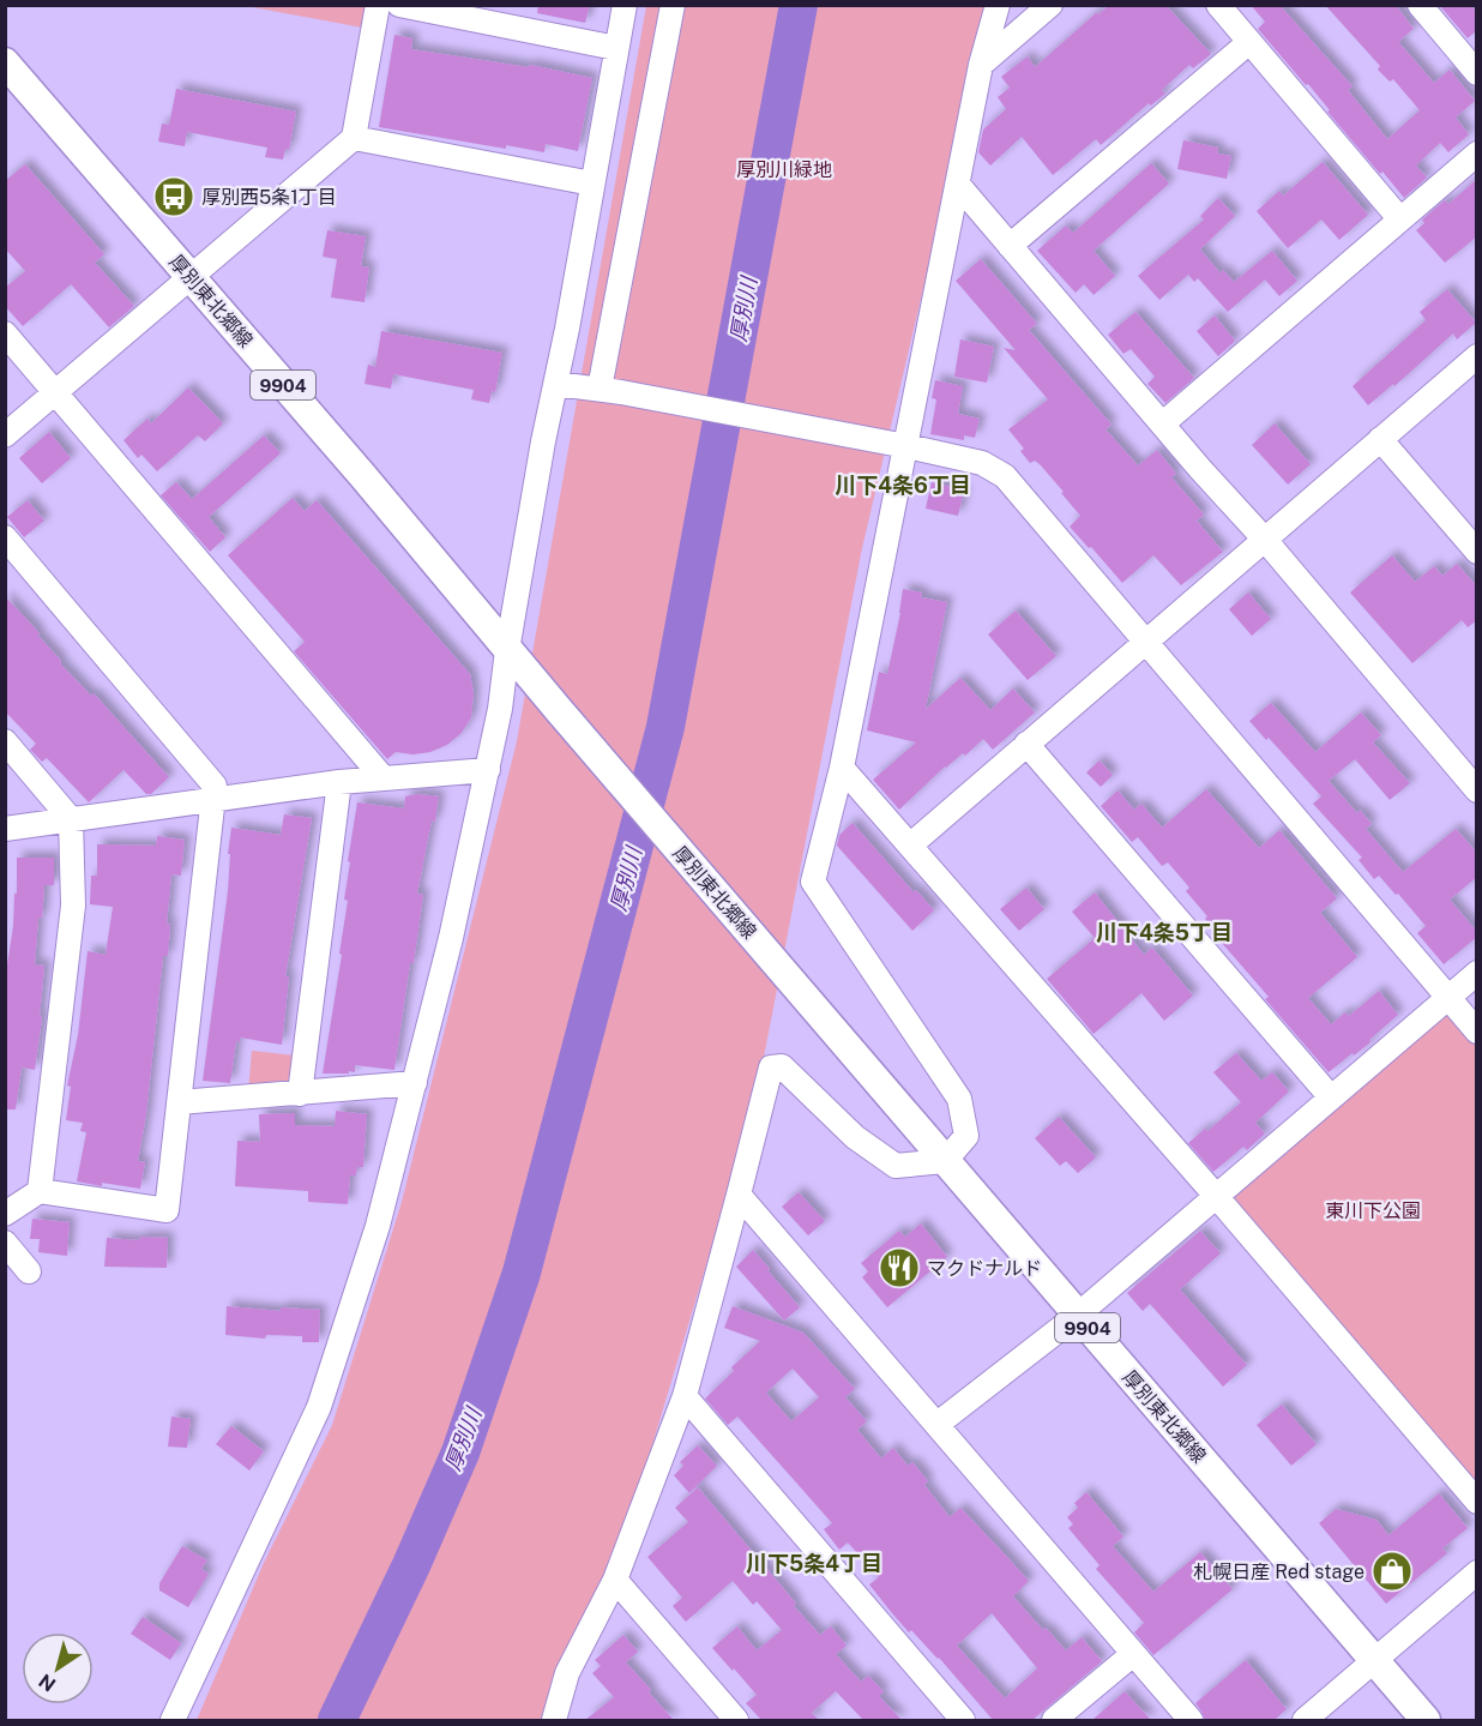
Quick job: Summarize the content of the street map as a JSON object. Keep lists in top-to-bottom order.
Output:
{
  "streets": {
    "main road": ["厚別東北郷線", "9904"]
  },
  "districts": ["川下4条6丁目", "川下4条5丁目", "川下5条4丁目"],
  "water": ["厚別川"],
  "parks": ["厚別川緑地", "東川下公園"],
  "places": {
    "bus stop": ["厚別西5条1丁目"],
    "restaurant": ["マクドナルド"],
    "shop": ["札幌日産 Red stage"]
  },
  "north": "bottom left"
}
